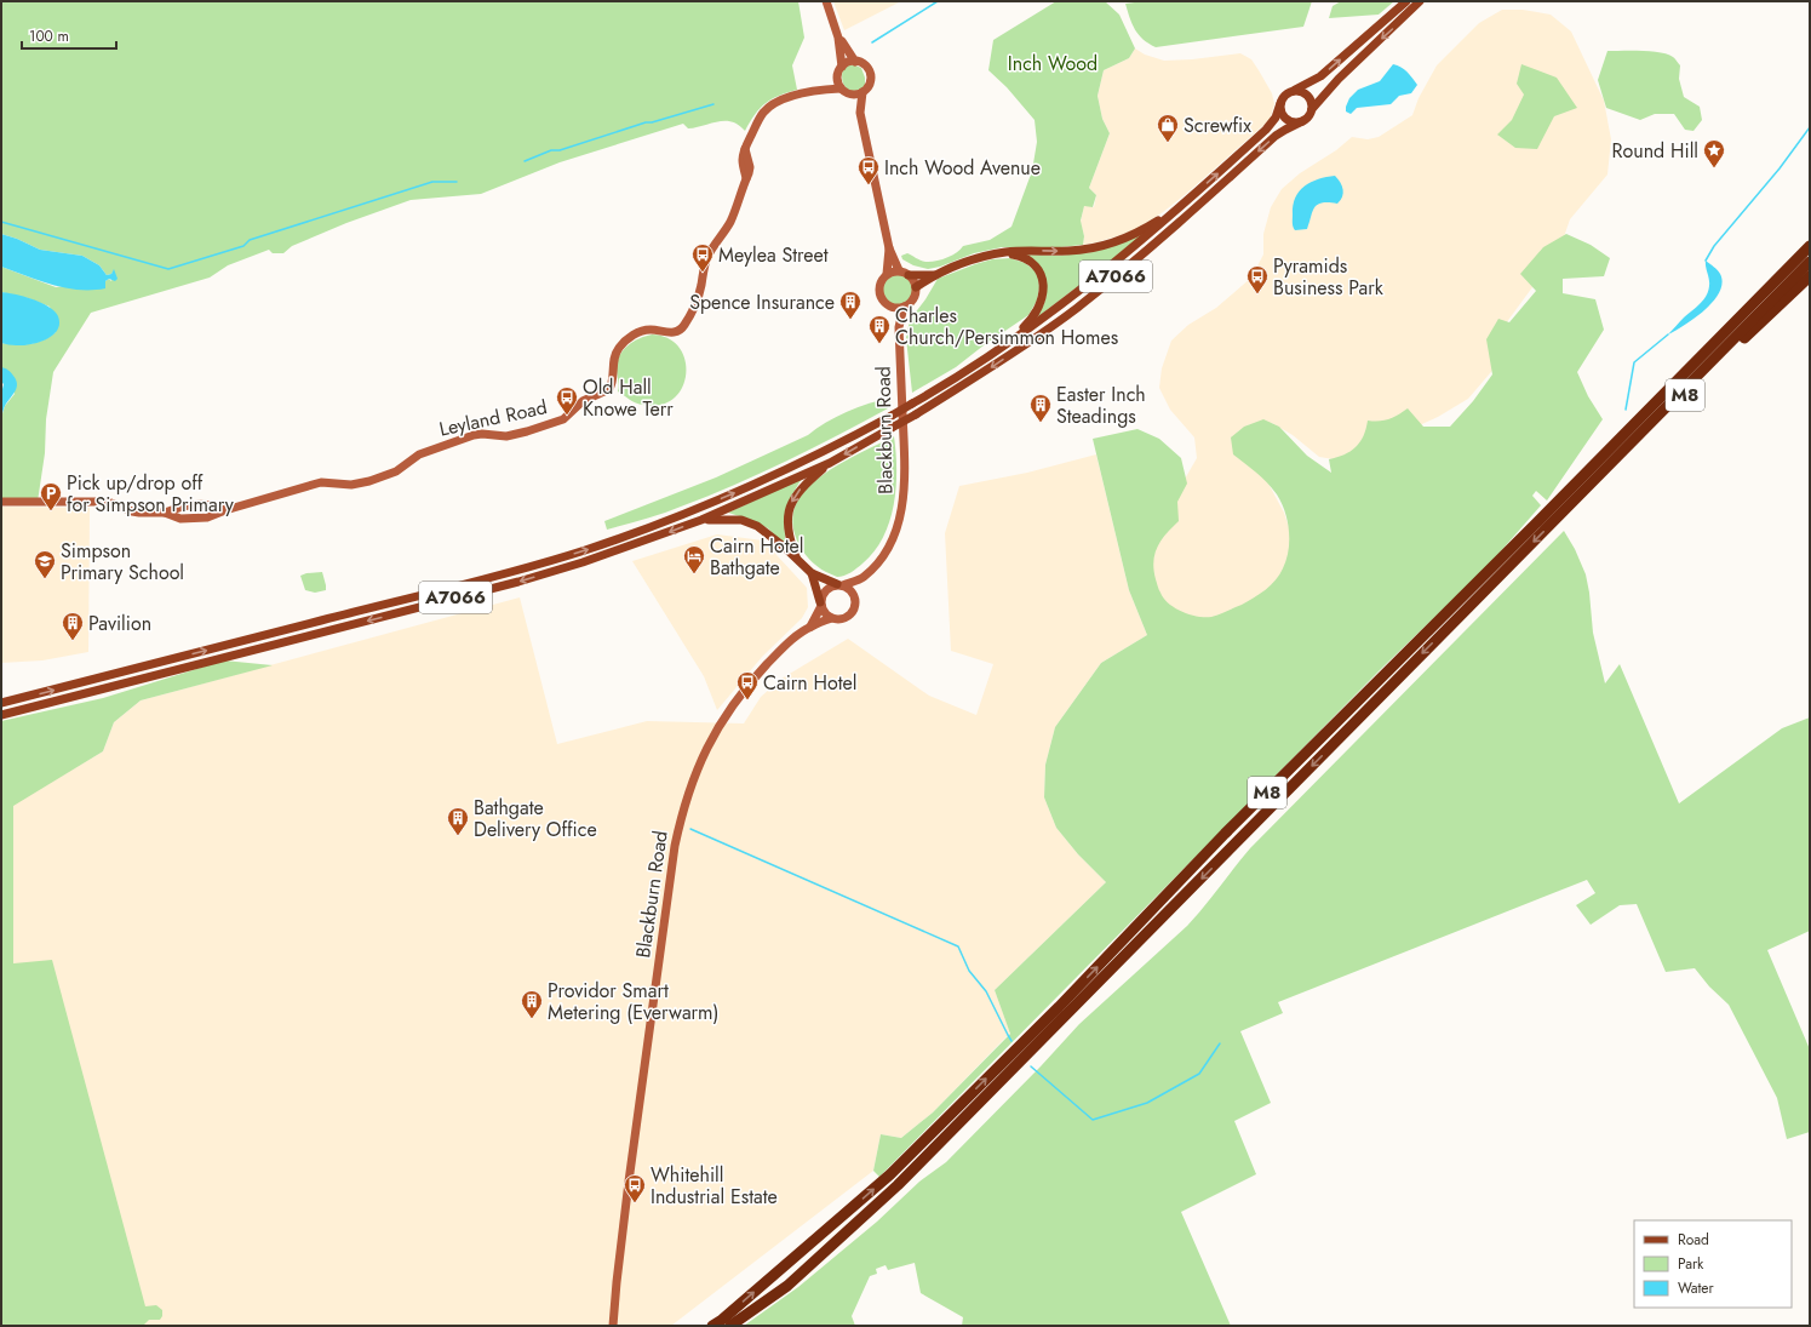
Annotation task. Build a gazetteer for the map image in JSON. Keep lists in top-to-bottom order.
{
  "streets": {
    "highway": ["M8"],
    "main road": ["A7066", "Leyland Road", "Blackburn Road"]
  },
  "crossings": [
    ["A7066", "Blackburn Road"]
  ],
  "parks": ["Inch Wood"],
  "places": {
    "shop": ["Screwfix"],
    "place": ["Round Hill"],
    "bus stop": [
      "Inch Wood Avenue",
      "Meylea Street",
      "Pyramids Business Park",
      "Old Hall Knowe Terr",
      "Cairn Hotel",
      "Whitehill Industrial Estate"
    ],
    "building": [
      "Spence Insurance",
      "Charles Church/Persimmon Homes",
      "Easter Inch Steadings",
      "Pavilion",
      "Bathgate Delivery Office",
      "Providor Smart Metering (Everwarm)"
    ],
    "parking": ["Pick up/drop off for Simpson Primary"],
    "hotel": ["Cairn Hotel Bathgate"],
    "school or university": ["Simpson Primary School"]
  },
  "legend": ["Road", "Park", "Water"],
  "scale_bar": "100 m"
}
